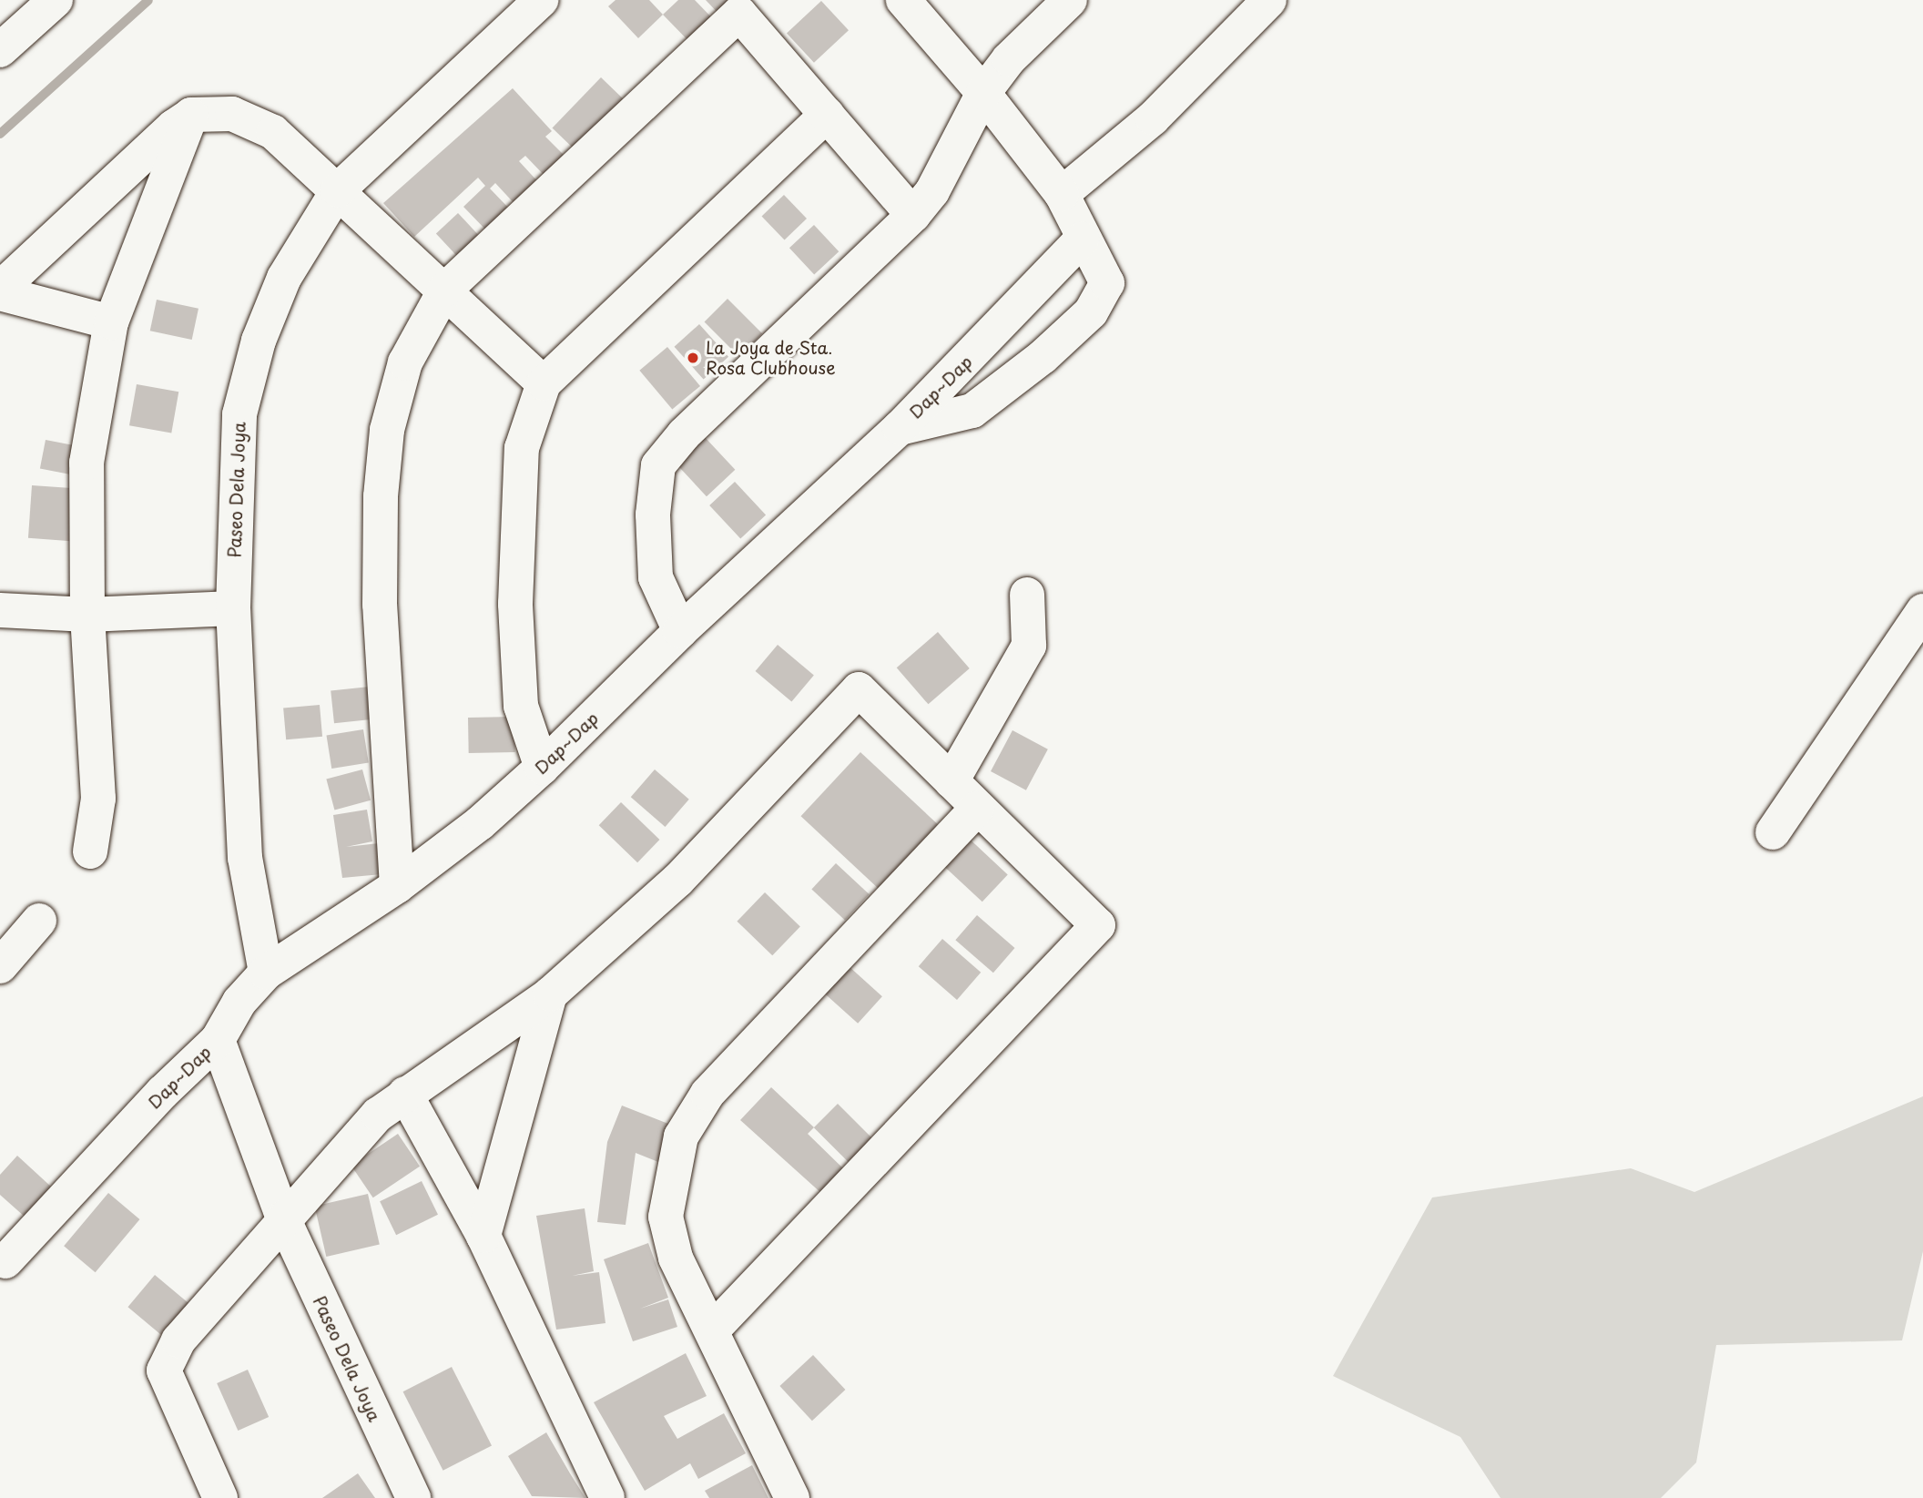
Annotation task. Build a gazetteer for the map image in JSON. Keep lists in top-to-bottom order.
{
  "streets": {
    "street": ["Dap~Dap", "Paseo Dela Joya"]
  },
  "crossings": [
    ["Dap~Dap", "Paseo Dela Joya"]
  ],
  "places": ["La Joya de Sta. Rosa Clubhouse"]
}
